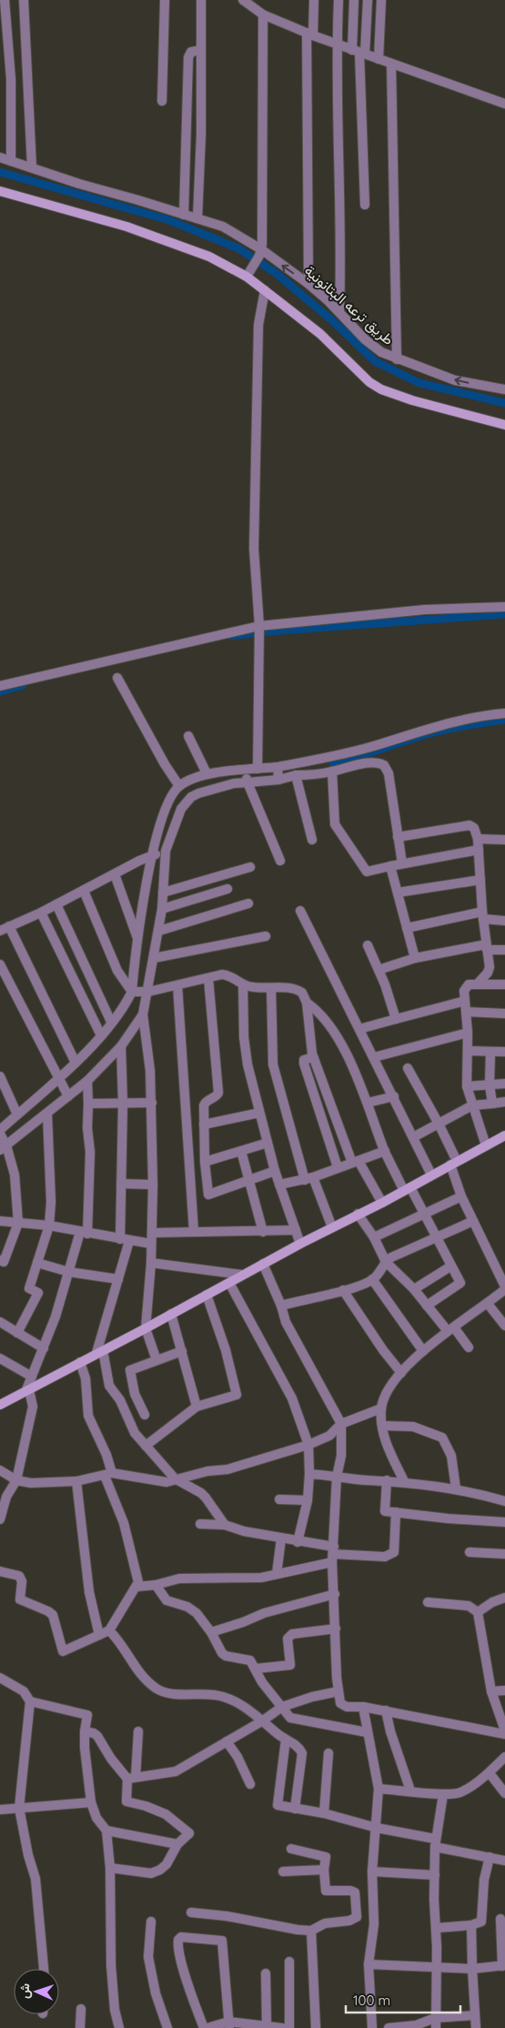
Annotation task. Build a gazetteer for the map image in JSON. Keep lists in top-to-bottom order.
{
  "streets": {
    "street": ["طريق ترعه البتانونية"]
  },
  "scale_bar": "100 m",
  "north": "left"
}
